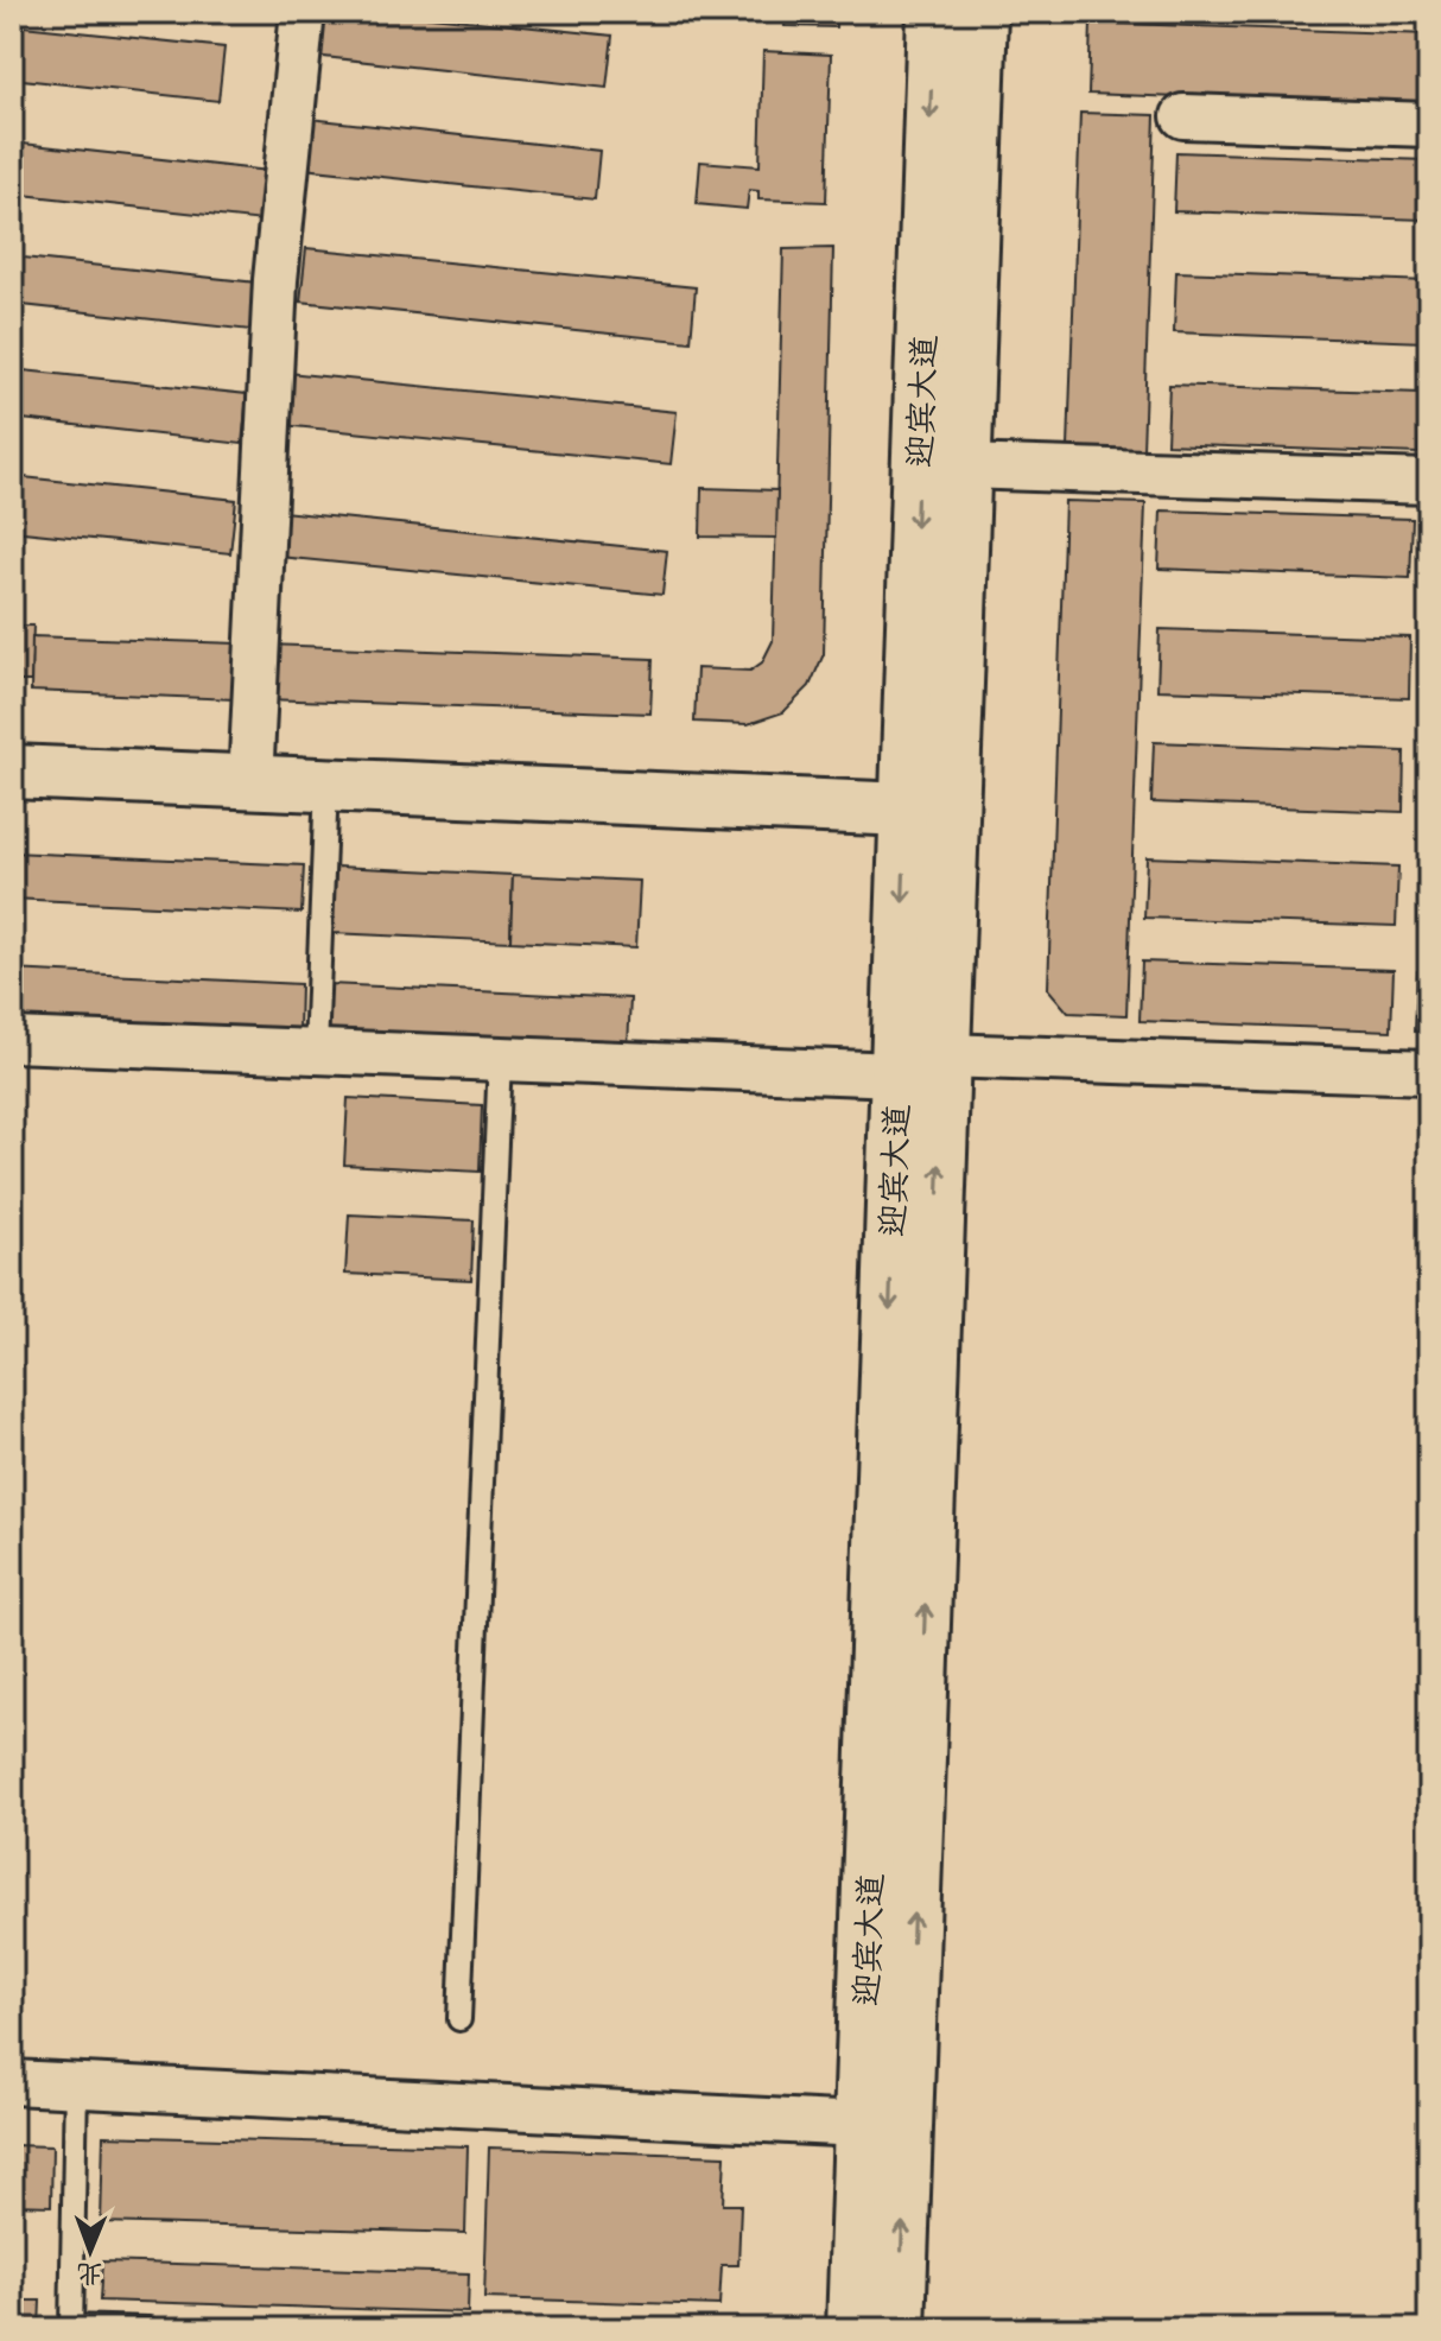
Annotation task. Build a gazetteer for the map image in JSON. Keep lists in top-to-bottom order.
{
  "streets": {
    "main road": ["迎宾大道"]
  },
  "north": "bottom"
}
